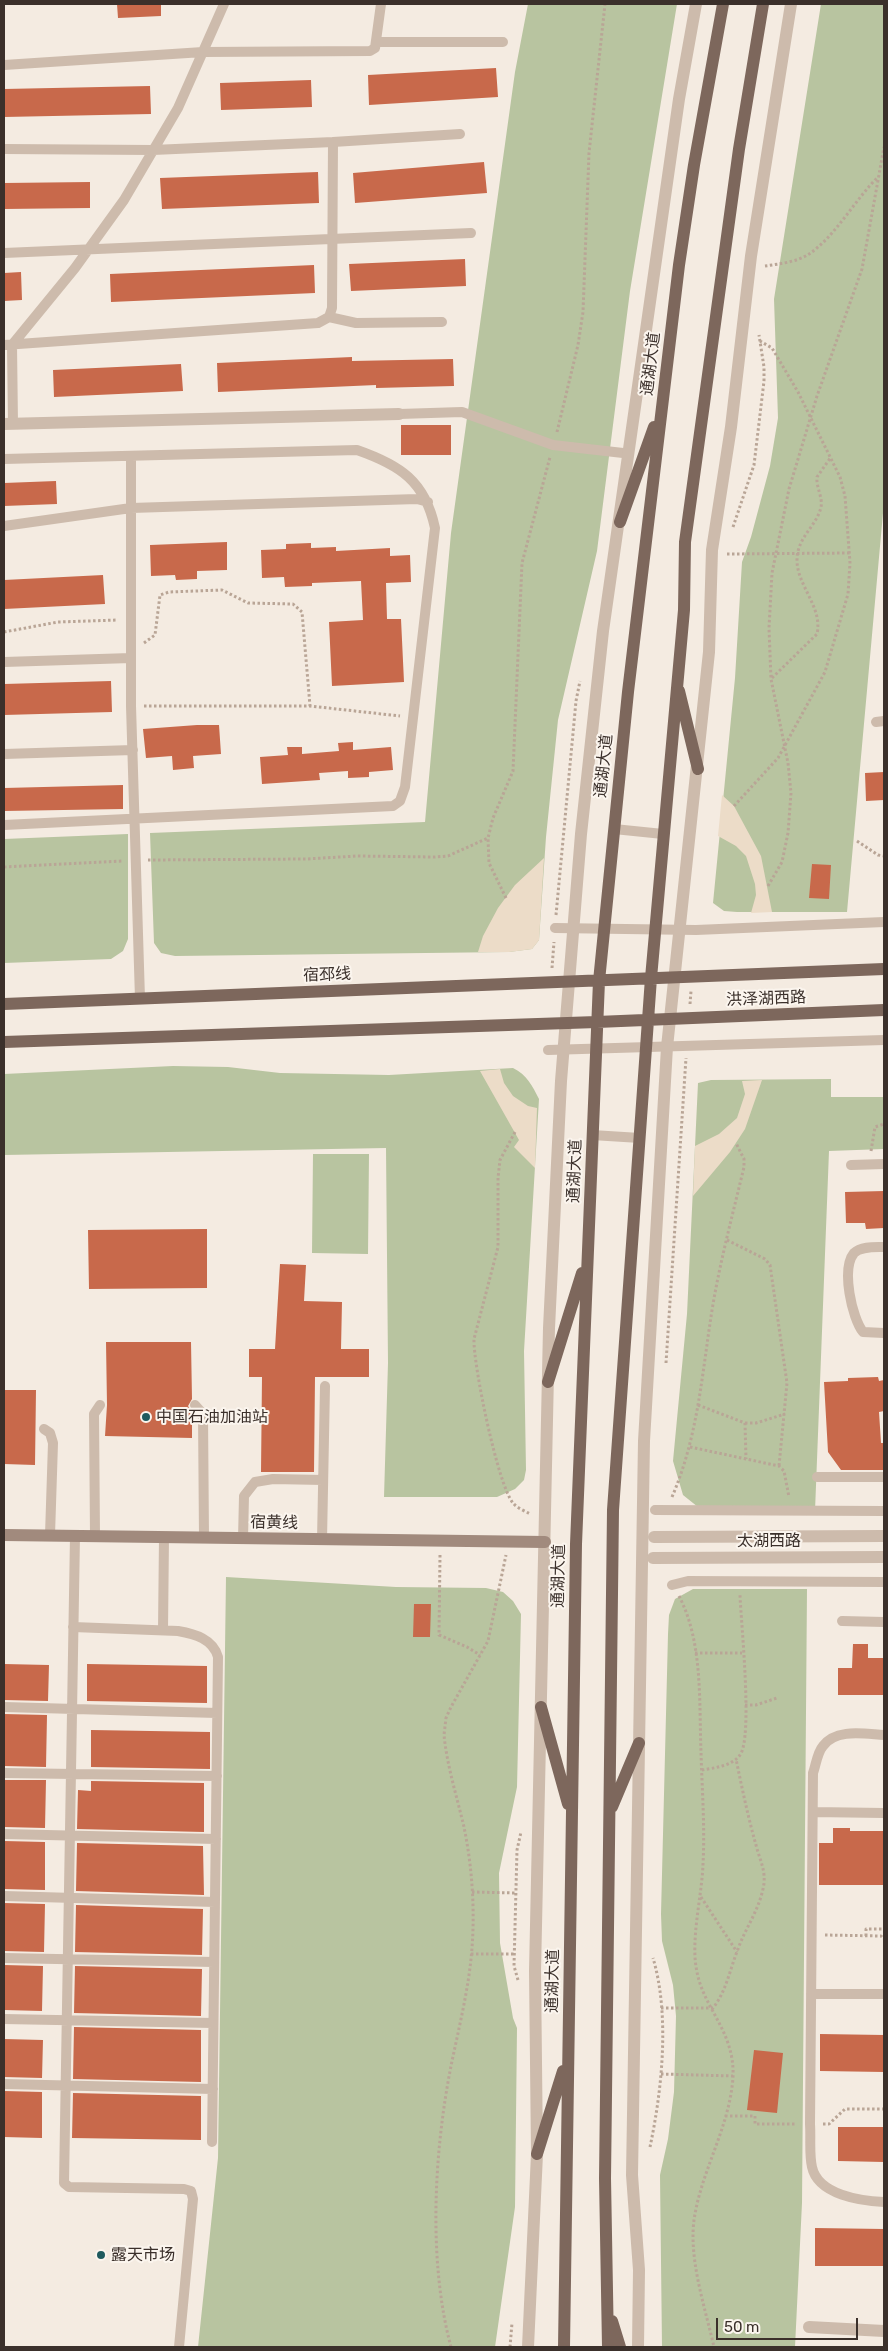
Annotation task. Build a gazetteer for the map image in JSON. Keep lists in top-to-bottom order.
{
  "streets": {
    "main road": [
      "通湖大道",
      "宿邳线",
      "洪泽湖西路",
      "宿黄线"
    ],
    "street": ["太湖西路"]
  },
  "crossings": [
    ["通湖大道", "宿邳线"],
    ["宿邳线", "洪泽湖西路"]
  ],
  "places": ["中国石油加油站", "露天市场"],
  "scale_bar": "50 m"
}
